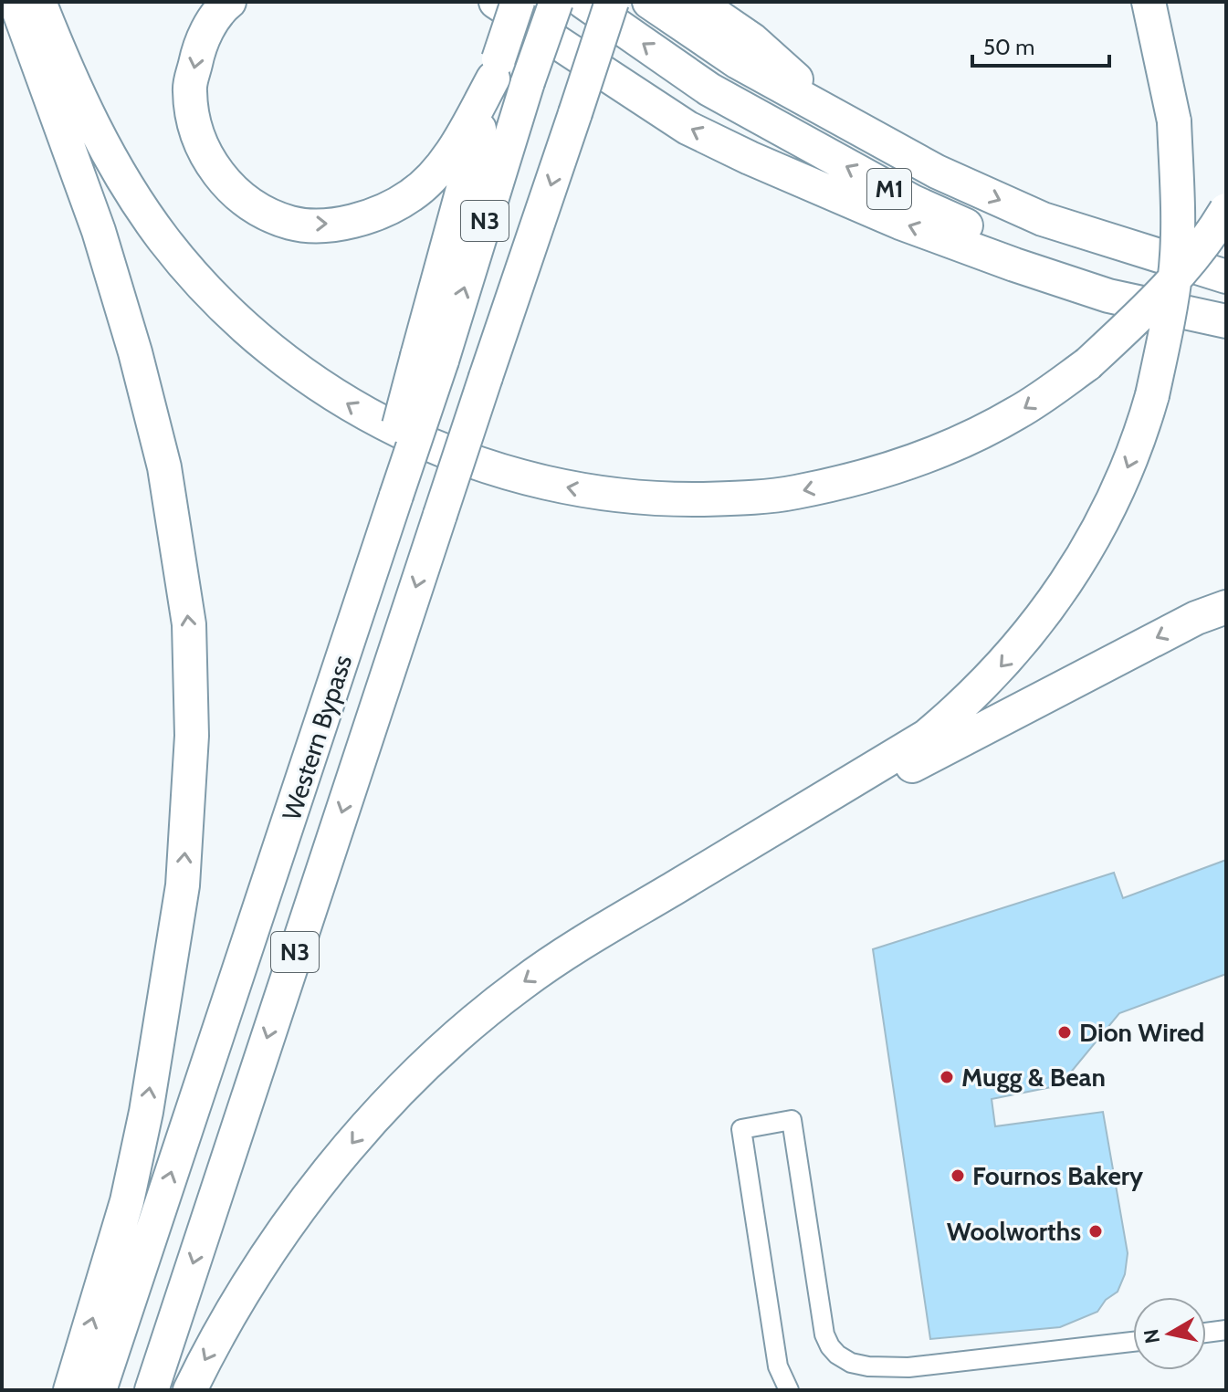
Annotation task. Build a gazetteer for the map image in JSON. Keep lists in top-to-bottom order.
{
  "streets": {
    "highway": ["M1", "N3", "Western Bypass"]
  },
  "places": [
    "Dion Wired",
    "Mugg & Bean",
    "Fournos Bakery",
    "Woolworths"
  ],
  "scale_bar": "50 m",
  "north": "left"
}
